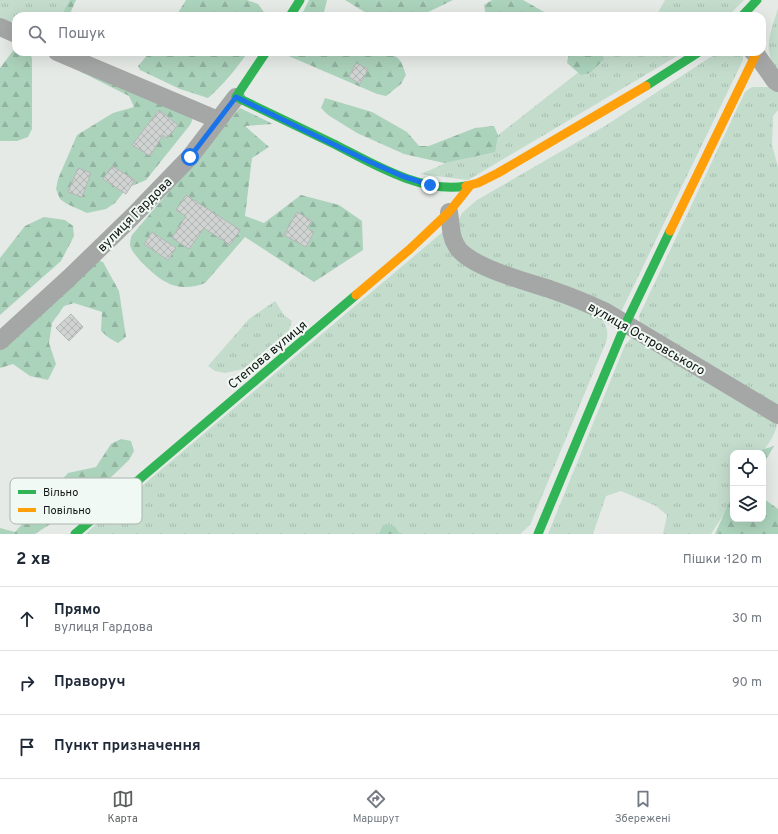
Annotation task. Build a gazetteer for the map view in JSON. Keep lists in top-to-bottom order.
{
  "streets": {
    "street": ["вулиця Гардова", "вулиця Островського", "Степова вулиця"]
  },
  "crossings": [
    ["вулиця Островського", "Степова вулиця"]
  ],
  "legend": ["Вільно", "Повільно"],
  "page": {
    "search": "Пошук",
    "heading": ["2 хв", "Пішки · 120 m"],
    "list": [
      ["Прямо", "вулиця Гардова", "30 m"],
      ["Праворуч", "90 m"],
      "Пункт призначення"
    ],
    "nav": ["Карта", "Маршрут", "Збережені"]
  }
}
